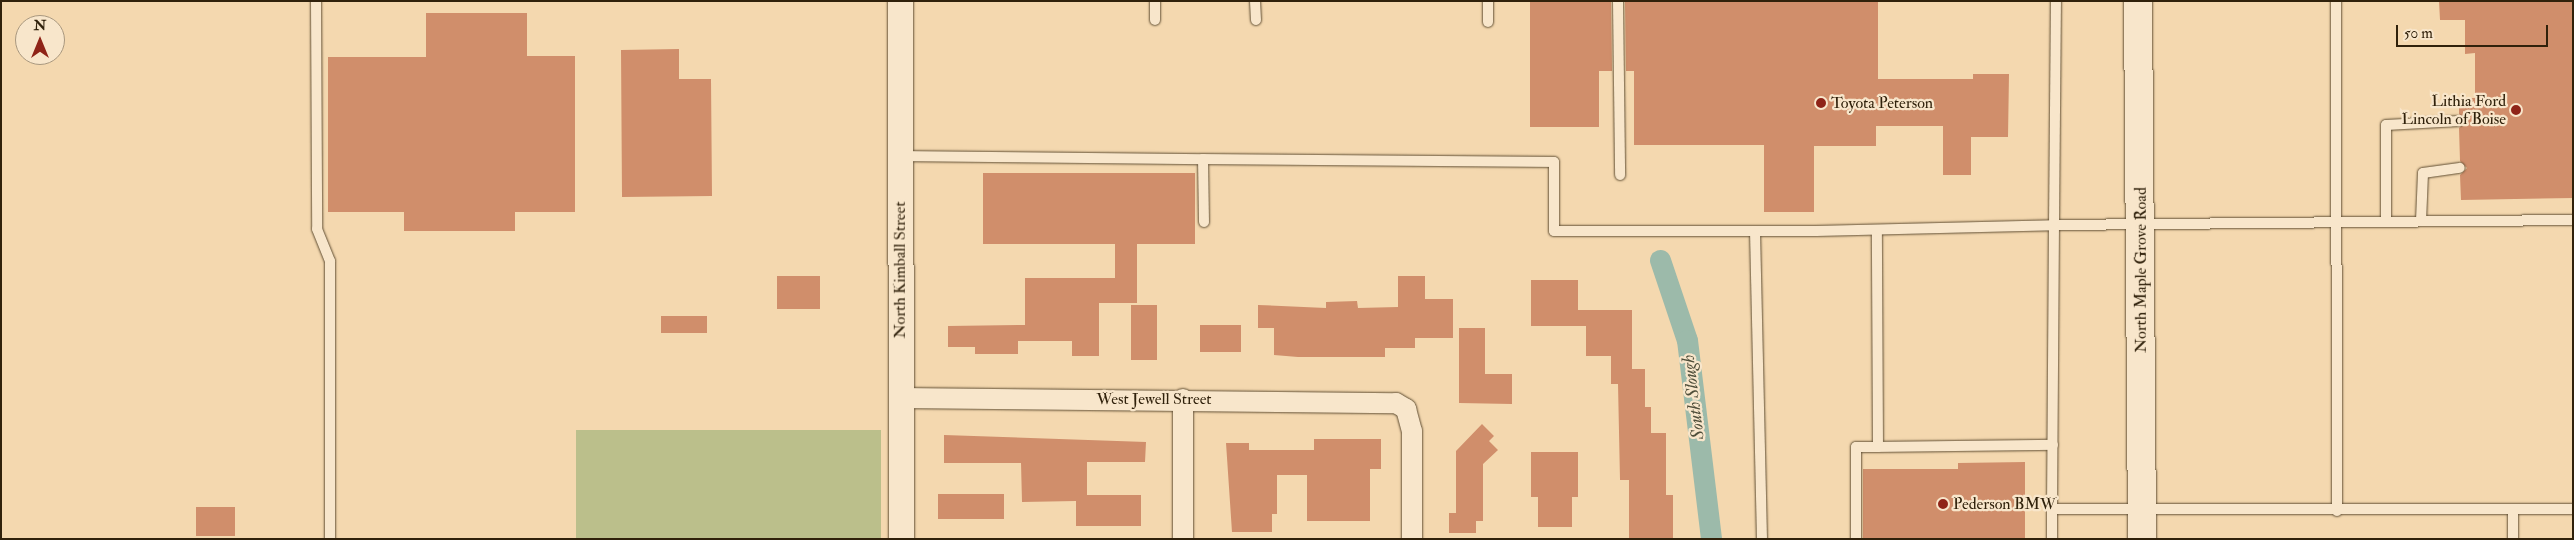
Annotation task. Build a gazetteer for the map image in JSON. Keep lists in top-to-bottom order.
{
  "streets": {
    "main road": ["North Maple Grove Road"],
    "street": ["North Kimball Street", "West Jewell Street"]
  },
  "crossings": [
    ["North Kimball Street", "West Jewell Street"]
  ],
  "water": ["South Slough"],
  "places": ["Toyota Peterson", "Lithia Ford Lincoln of Boise", "Pederson BMW"],
  "scale_bar": "50 m",
  "north": "top"
}
